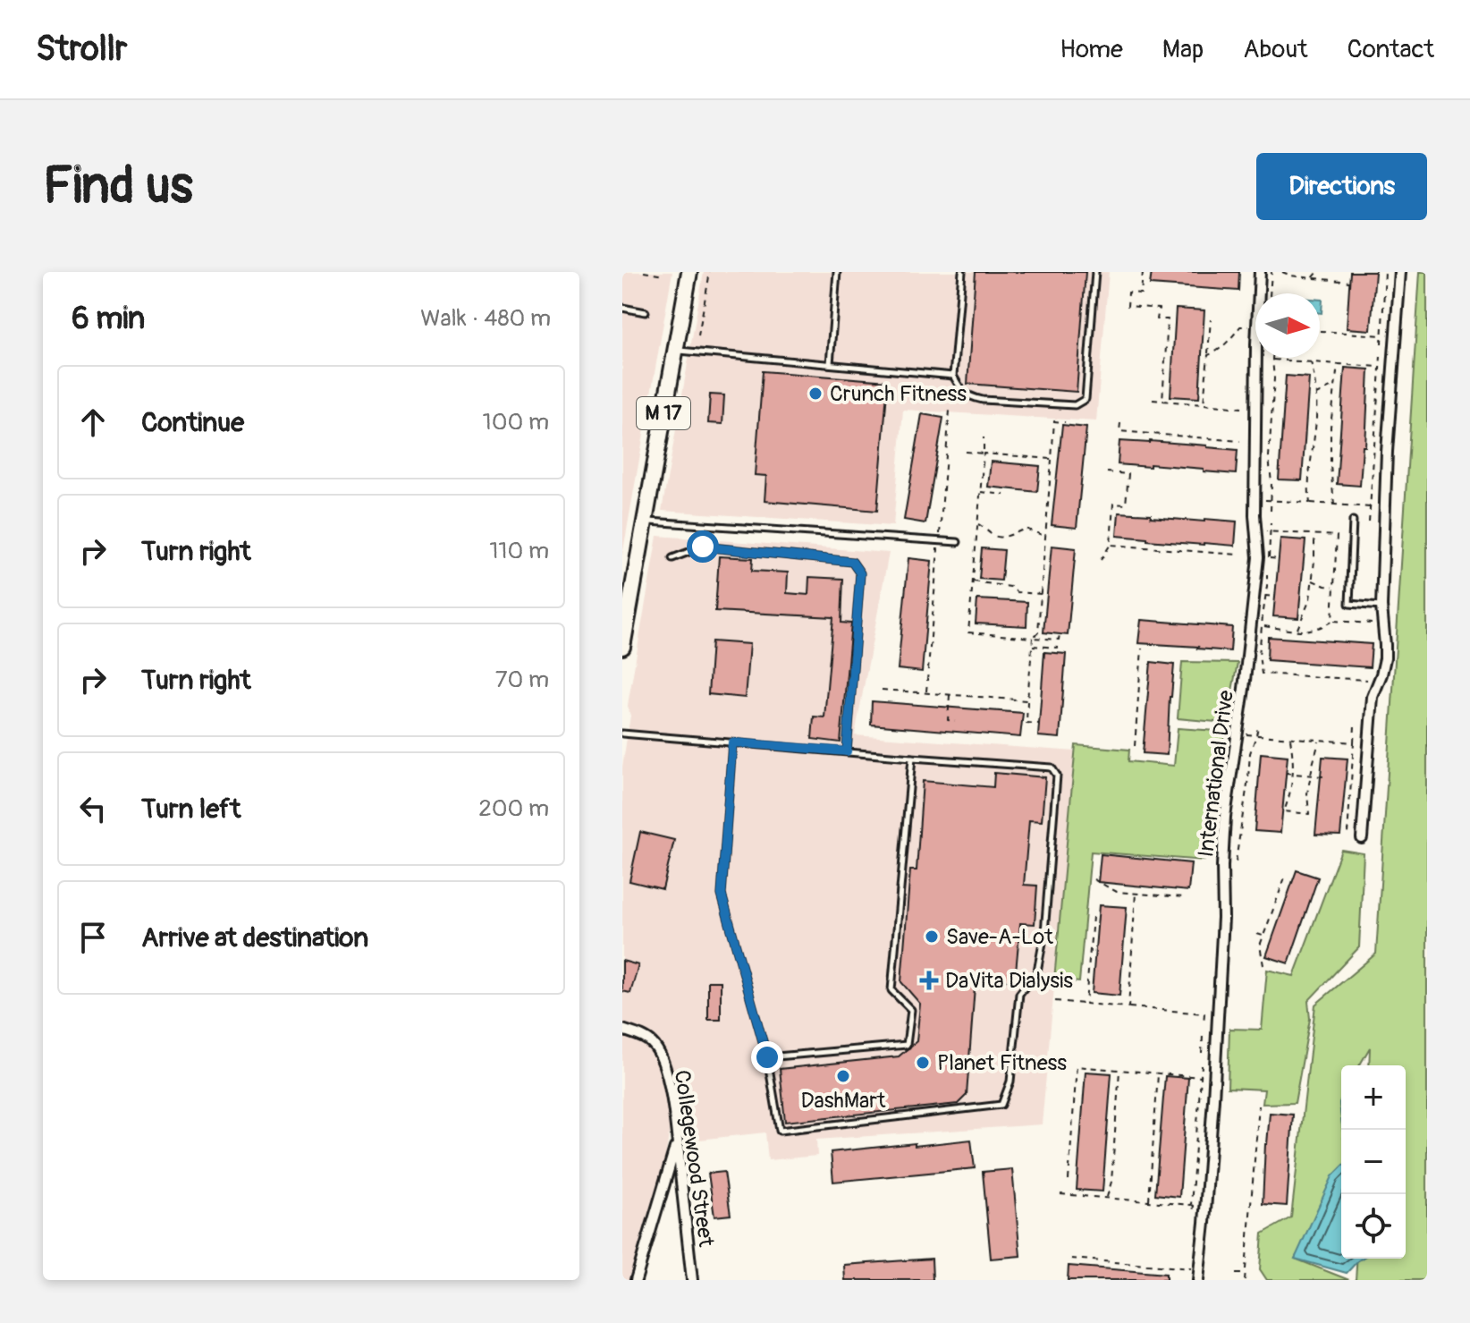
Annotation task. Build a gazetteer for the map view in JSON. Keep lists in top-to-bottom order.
{
  "streets": {
    "main road": ["M 17"],
    "street": ["International Drive", "Collegewood Street"]
  },
  "places": {
    "other": [
      "Crunch Fitness",
      "Save-A-Lot",
      "Planet Fitness",
      "DashMart"
    ],
    "health": ["DaVita Dialysis"]
  },
  "north": "right",
  "page": {
    "header": "Strollr",
    "nav": [
      "Home",
      "Map",
      "About",
      "Contact"
    ],
    "buttons": "Directions",
    "title": "Find us",
    "heading": ["6 min", "Walk · 480 m"],
    "list": [
      ["Continue", "100 m"],
      ["Turn right", "110 m"],
      ["Turn right", "70 m"],
      ["Turn left", "200 m"],
      "Arrive at destination"
    ],
    "map_buttons": ["+", "−"]
  }
}
